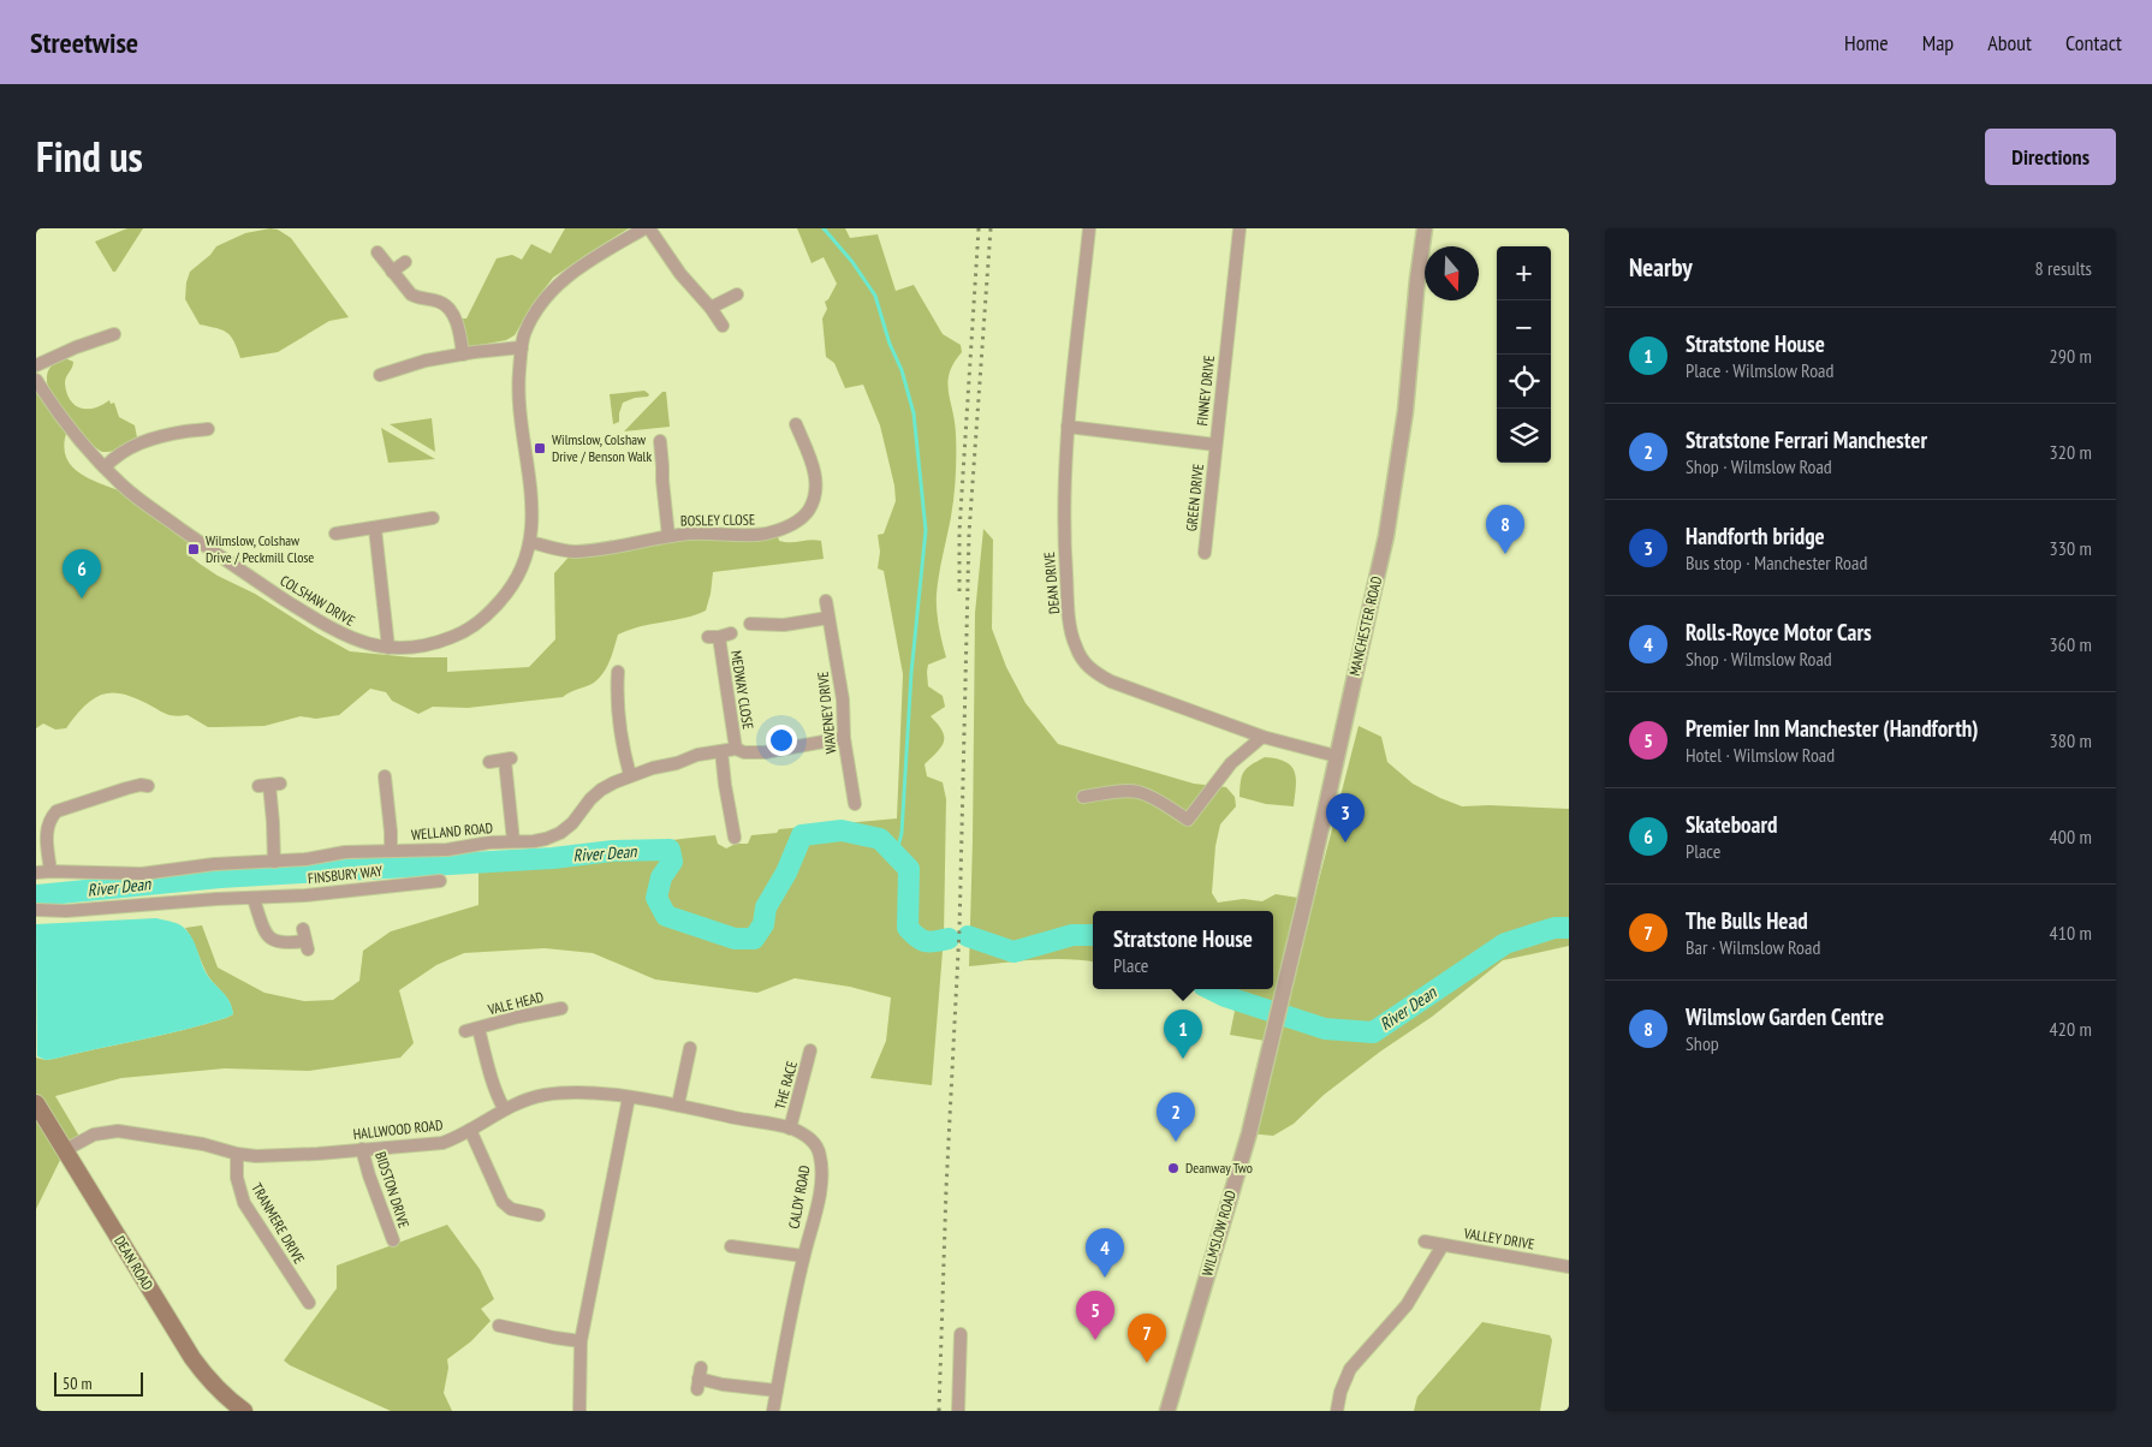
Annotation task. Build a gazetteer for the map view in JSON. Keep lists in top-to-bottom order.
{
  "streets": {
    "main road": ["DEAN ROAD"],
    "street": [
      "FINNEY DRIVE",
      "GREEN DRIVE",
      "BOSLEY CLOSE",
      "DEAN DRIVE",
      "COLSHAW DRIVE",
      "MANCHESTER ROAD",
      "MEDWAY CLOSE",
      "WAVENEY DRIVE",
      "WELLAND ROAD",
      "FINSBURY WAY",
      "VALE HEAD",
      "THE RACE",
      "HALLWOOD ROAD",
      "BIDSTON DRIVE",
      "CALDY ROAD",
      "TRANMERE DRIVE",
      "WILMSLOW ROAD",
      "VALLEY DRIVE"
    ]
  },
  "crossings": [
    ["FINNEY DRIVE", "GREEN DRIVE"],
    ["FINNEY DRIVE", "DEAN DRIVE"],
    ["BOSLEY CLOSE", "COLSHAW DRIVE"],
    ["DEAN DRIVE", "MANCHESTER ROAD"],
    ["MANCHESTER ROAD", "WILMSLOW ROAD"],
    ["MEDWAY CLOSE", "WELLAND ROAD"],
    ["WAVENEY DRIVE", "WELLAND ROAD"],
    ["VALE HEAD", "HALLWOOD ROAD"],
    ["THE RACE", "CALDY ROAD"],
    ["HALLWOOD ROAD", "BIDSTON DRIVE"],
    ["HALLWOOD ROAD", "CALDY ROAD"],
    ["HALLWOOD ROAD", "TRANMERE DRIVE"],
    ["HALLWOOD ROAD", "DEAN ROAD"]
  ],
  "water": ["River Dean"],
  "places": {
    "transit": ["Wilmslow, Colshaw Drive / Benson Walk", "Wilmslow, Colshaw Drive / Peckmill Close"],
    "other": ["Deanway Two"]
  },
  "scale_bar": "50 m",
  "north": "bottom",
  "page": {
    "header": "Streetwise",
    "nav": [
      "Home",
      "Map",
      "About",
      "Contact"
    ],
    "title": "Find us",
    "buttons": "Directions",
    "heading": ["Nearby", "8 results"],
    "map_buttons": ["+", "−"],
    "list": [
      {
        "mark": "1",
        "name": "Stratstone House",
        "note": "Place · Wilmslow Road",
        "value": "290 m"
      },
      {
        "mark": "2",
        "name": "Stratstone Ferrari Manchester",
        "note": "Shop · Wilmslow Road",
        "value": "320 m"
      },
      {
        "mark": "3",
        "name": "Handforth bridge",
        "note": "Bus stop · Manchester Road",
        "value": "330 m"
      },
      {
        "mark": "4",
        "name": "Rolls-Royce Motor Cars",
        "note": "Shop · Wilmslow Road",
        "value": "360 m"
      },
      {
        "mark": "5",
        "name": "Premier Inn Manchester (Handforth)",
        "note": "Hotel · Wilmslow Road",
        "value": "380 m"
      },
      {
        "mark": "6",
        "name": "Skateboard",
        "note": "Place",
        "value": "400 m"
      },
      {
        "mark": "7",
        "name": "The Bulls Head",
        "note": "Bar · Wilmslow Road",
        "value": "410 m"
      },
      {
        "mark": "8",
        "name": "Wilmslow Garden Centre",
        "note": "Shop",
        "value": "420 m"
      }
    ],
    "pins": [
      "8",
      "6",
      "3",
      "1",
      "2",
      "4",
      "5",
      "7"
    ],
    "popup": ["Stratstone House", "Place"],
    "scale": "50 m"
  }
}
